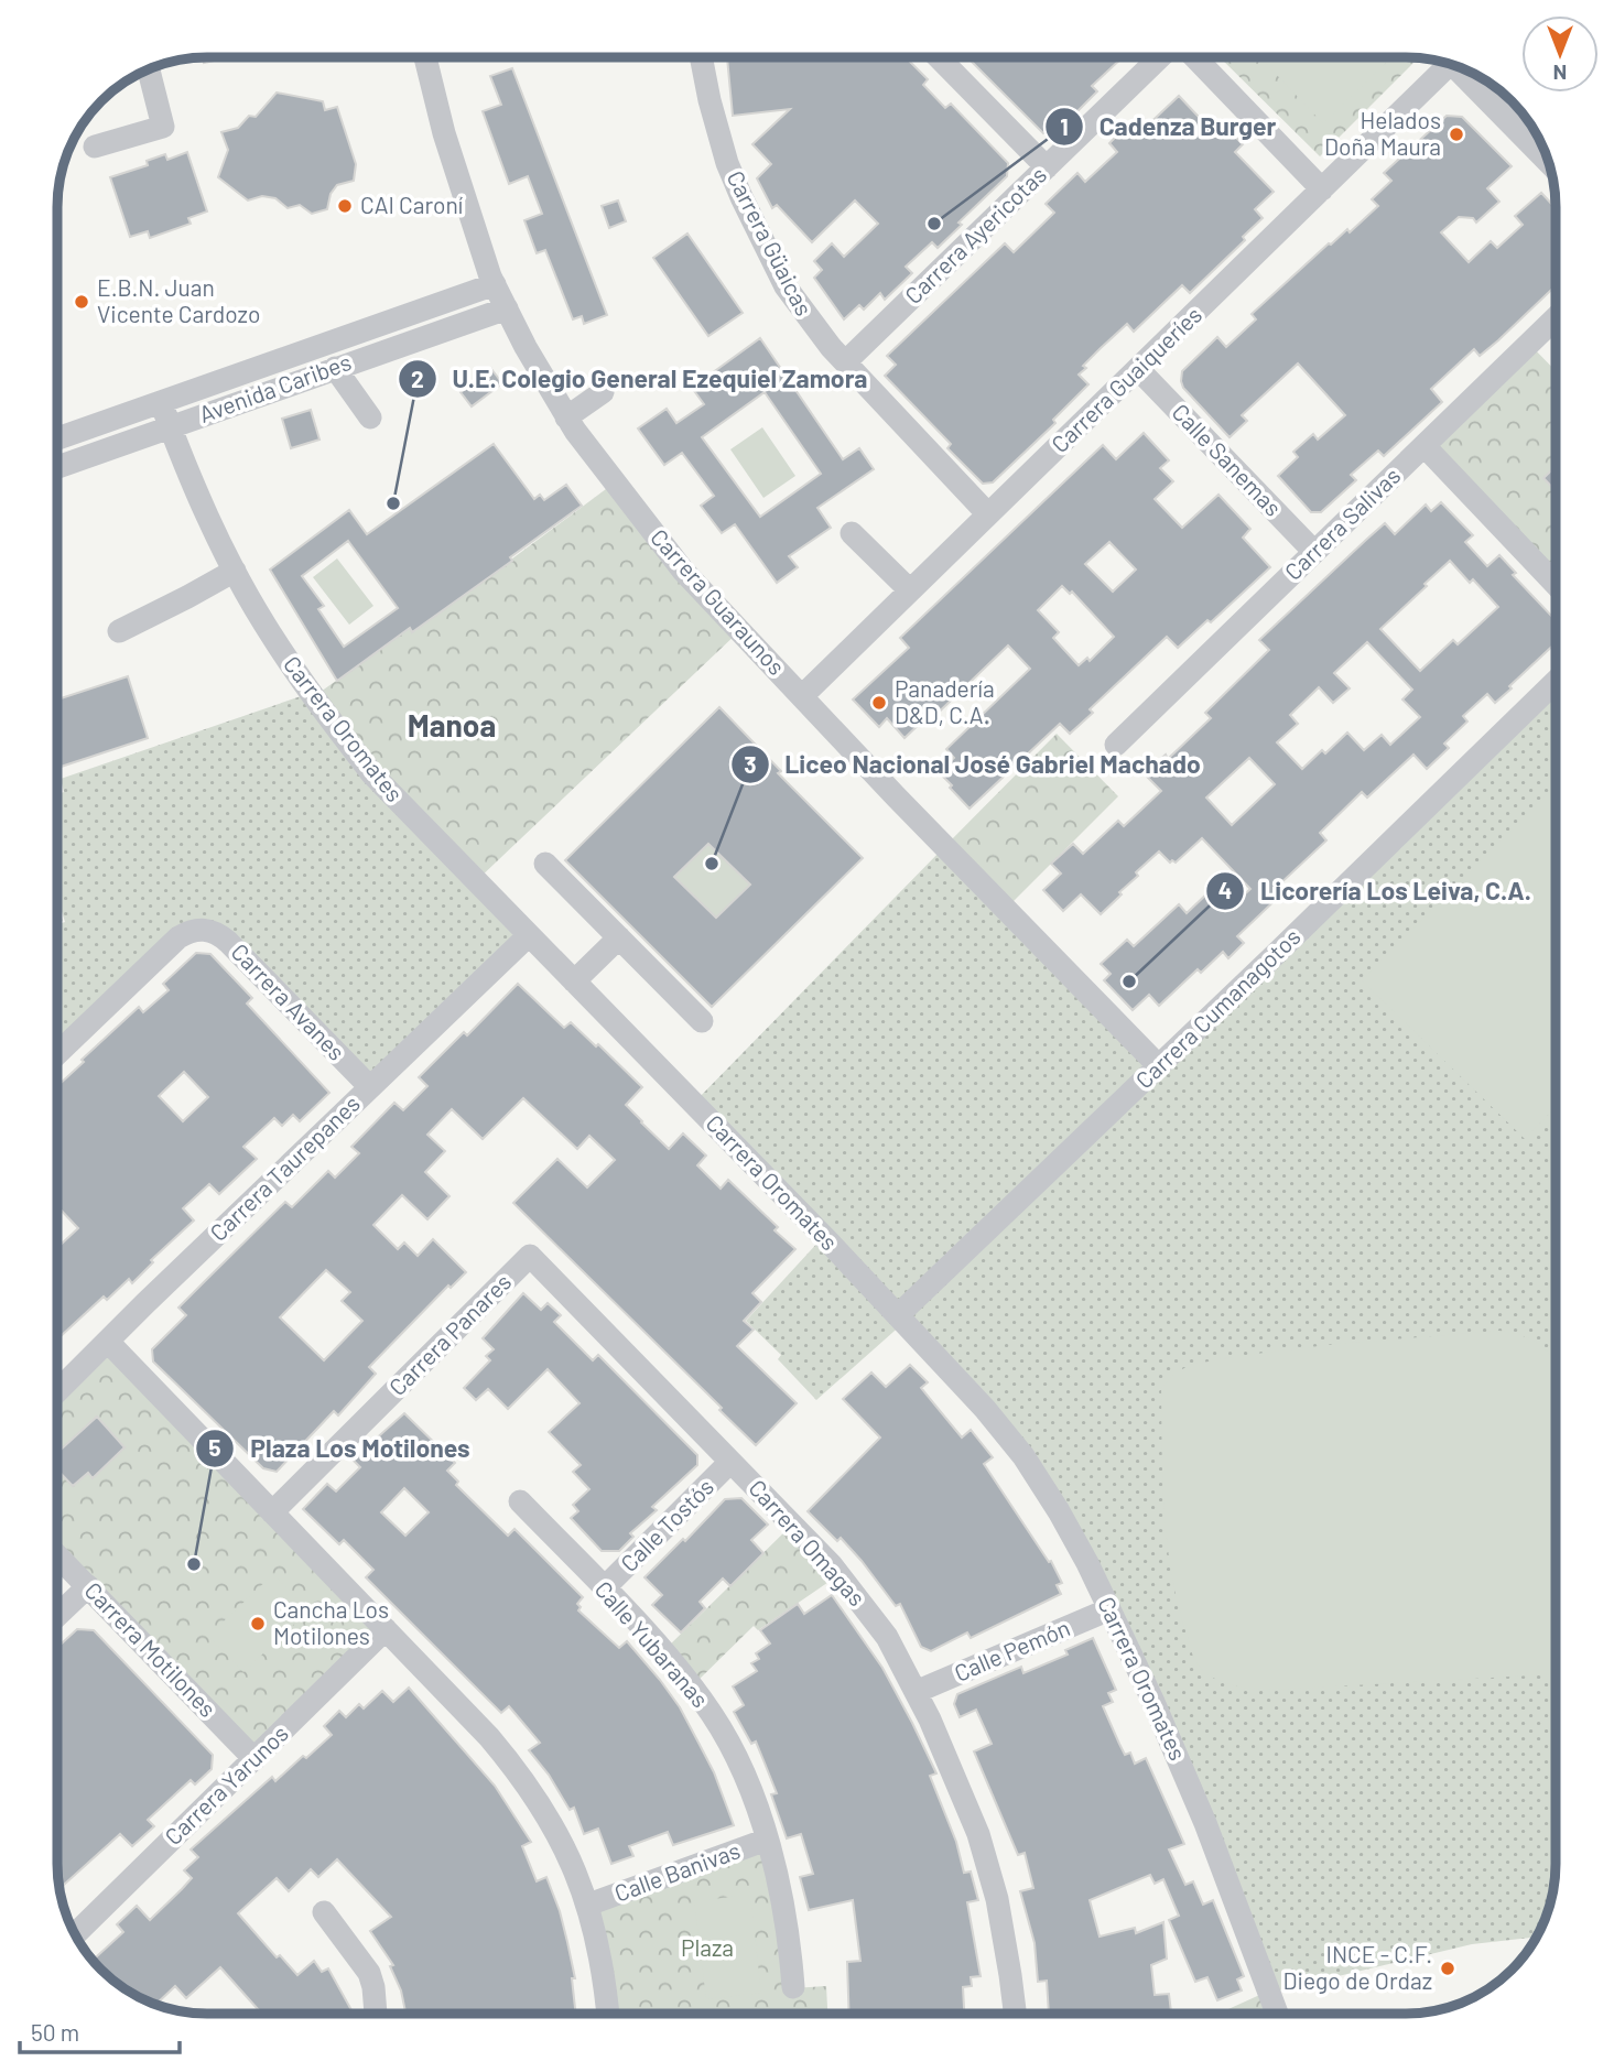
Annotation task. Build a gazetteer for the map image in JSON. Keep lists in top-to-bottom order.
{
  "streets": {
    "street": [
      "Carrera Ayericotas",
      "Carrera Güaicas",
      "Carrera Guaiqueríes",
      "Avenida Caribes",
      "Calle Sanemas",
      "Carrera Salivas",
      "Carrera Guaraunos",
      "Carrera Oromates",
      "Carrera Avanes",
      "Carrera Cumanagotos",
      "Carrera Taurepanes",
      "Carrera Panares",
      "Calle Tostós",
      "Carrera Omagas",
      "Calle Yubaranas",
      "Carrera Motilones",
      "Calle Pemón",
      "Carrera Yarunos",
      "Calle Banivas"
    ]
  },
  "crossings": [
    ["Carrera Ayericotas", "Carrera Güaicas"],
    ["Carrera Güaicas", "Carrera Guaiqueríes"],
    ["Carrera Guaiqueríes", "Calle Sanemas"],
    ["Carrera Guaiqueríes", "Carrera Guaraunos"],
    ["Avenida Caribes", "Carrera Guaraunos"],
    ["Avenida Caribes", "Carrera Oromates"],
    ["Calle Sanemas", "Carrera Salivas"],
    ["Carrera Guaraunos", "Carrera Cumanagotos"],
    ["Carrera Oromates", "Carrera Cumanagotos"],
    ["Carrera Oromates", "Carrera Taurepanes"],
    ["Carrera Oromates", "Calle Pemón"],
    ["Carrera Avanes", "Carrera Taurepanes"],
    ["Carrera Panares", "Carrera Omagas"],
    ["Calle Tostós", "Carrera Omagas"],
    ["Calle Tostós", "Calle Yubaranas"],
    ["Carrera Omagas", "Calle Pemón"],
    ["Calle Yubaranas", "Calle Banivas"],
    ["Carrera Motilones", "Carrera Yarunos"]
  ],
  "districts": ["Manoa"],
  "parks": ["Plaza"],
  "places": [
    "Helados Doña Maura",
    "CAI Caroní",
    "Cadenza Burger",
    "E.B.N. Juan Vicente Cardozo",
    "U.E. Colegio General Ezequiel Zamora",
    "Panadería D&D, C.A.",
    "Liceo Nacional José Gabriel Machado",
    "Licorería Los Leiva, C.A.",
    "Plaza Los Motilones",
    "Cancha Los Motilones",
    "INCE - C.F. Diego de Ordaz"
  ],
  "scale_bar": "50 m",
  "north": "bottom"
}
